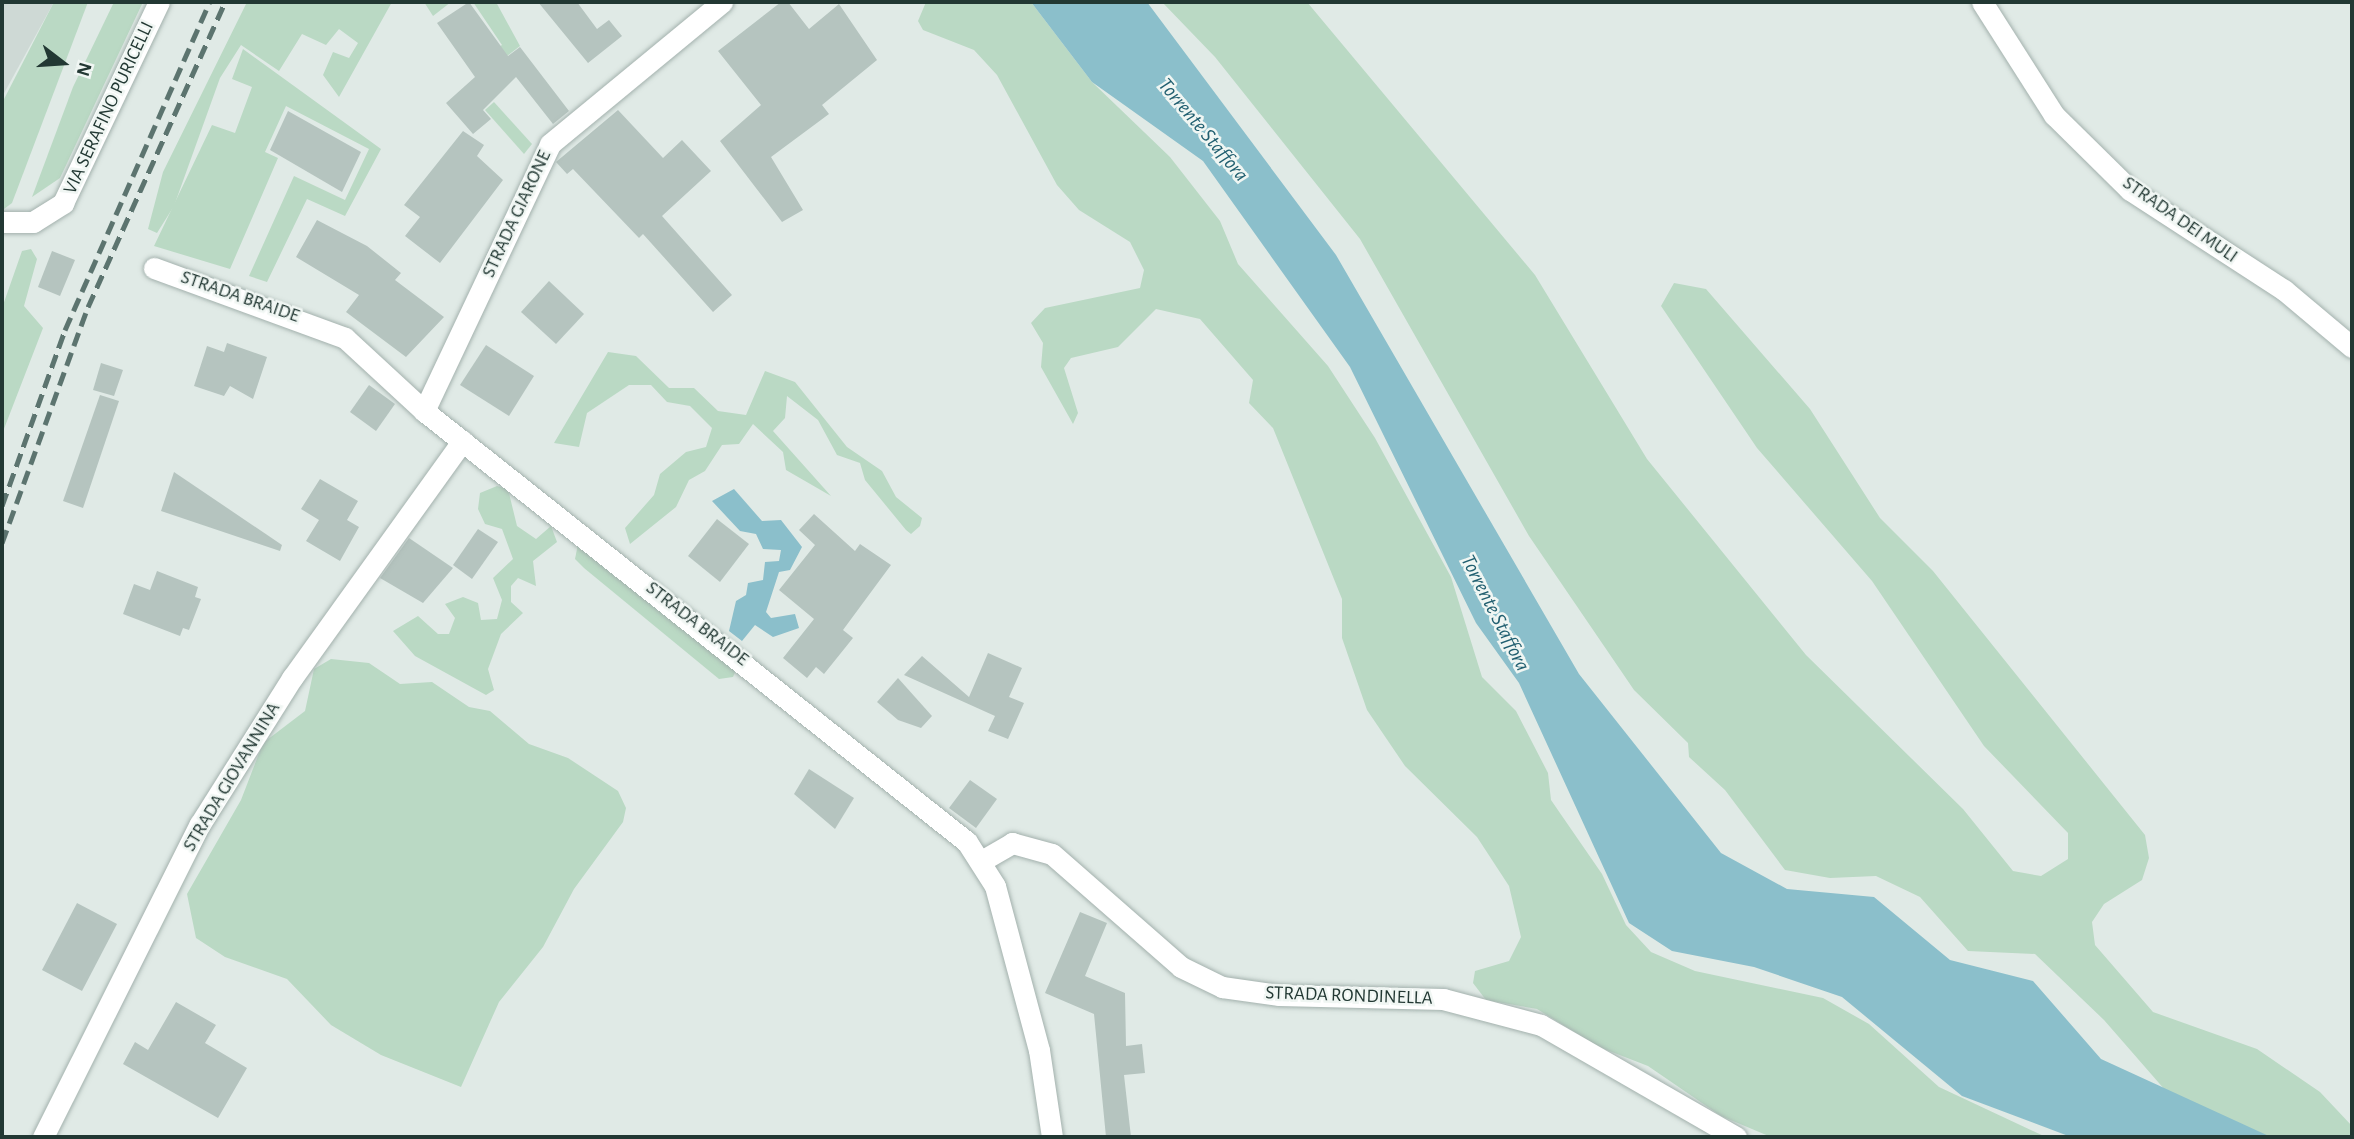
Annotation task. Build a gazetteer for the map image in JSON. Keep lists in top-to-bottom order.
{
  "streets": {
    "street": [
      "VIA SERAFINO PURICELLI",
      "STRADA GIARONE",
      "STRADA DEI MULI",
      "STRADA BRAIDE",
      "STRADA GIOVANNINA",
      "STRADA RONDINELLA"
    ]
  },
  "crossings": [
    ["STRADA GIARONE", "STRADA BRAIDE"],
    ["STRADA BRAIDE", "STRADA GIOVANNINA"],
    ["STRADA BRAIDE", "STRADA RONDINELLA"]
  ],
  "water": ["Torrente Staffora"],
  "north": "right"
}
